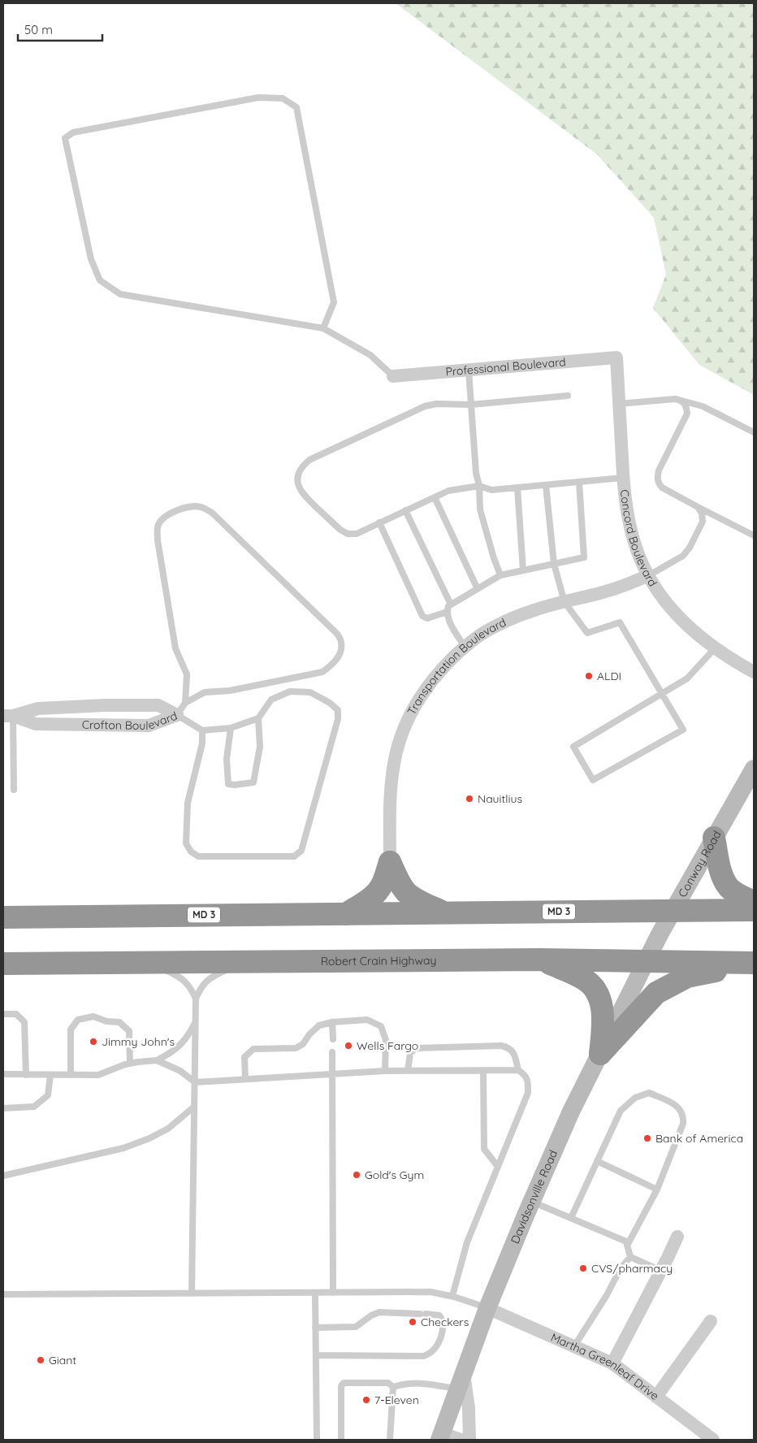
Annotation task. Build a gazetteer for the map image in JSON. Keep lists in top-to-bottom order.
{
  "streets": {
    "highway": ["MD 3", "Robert Crain Highway"],
    "main road": ["Conway Road", "Davidsonville Road"],
    "street": [
      "Professional Boulevard",
      "Concord Boulevard",
      "Transportation Boulevard",
      "Crofton Boulevard",
      "Martha Greenleaf Drive"
    ]
  },
  "crossings": [
    ["Professional Boulevard", "Concord Boulevard"],
    ["Concord Boulevard", "Transportation Boulevard"],
    ["Conway Road", "MD 3"],
    ["Conway Road", "Robert Crain Highway"],
    ["Conway Road", "Davidsonville Road"],
    ["Robert Crain Highway", "Davidsonville Road"],
    ["Davidsonville Road", "Martha Greenleaf Drive"]
  ],
  "places": [
    "ALDI",
    "Nauitlius",
    "Jimmy John's",
    "Wells Fargo",
    "Bank of America",
    "Gold's Gym",
    "CVS/pharmacy",
    "Checkers",
    "Giant",
    "7-Eleven"
  ],
  "scale_bar": "50 m"
}
